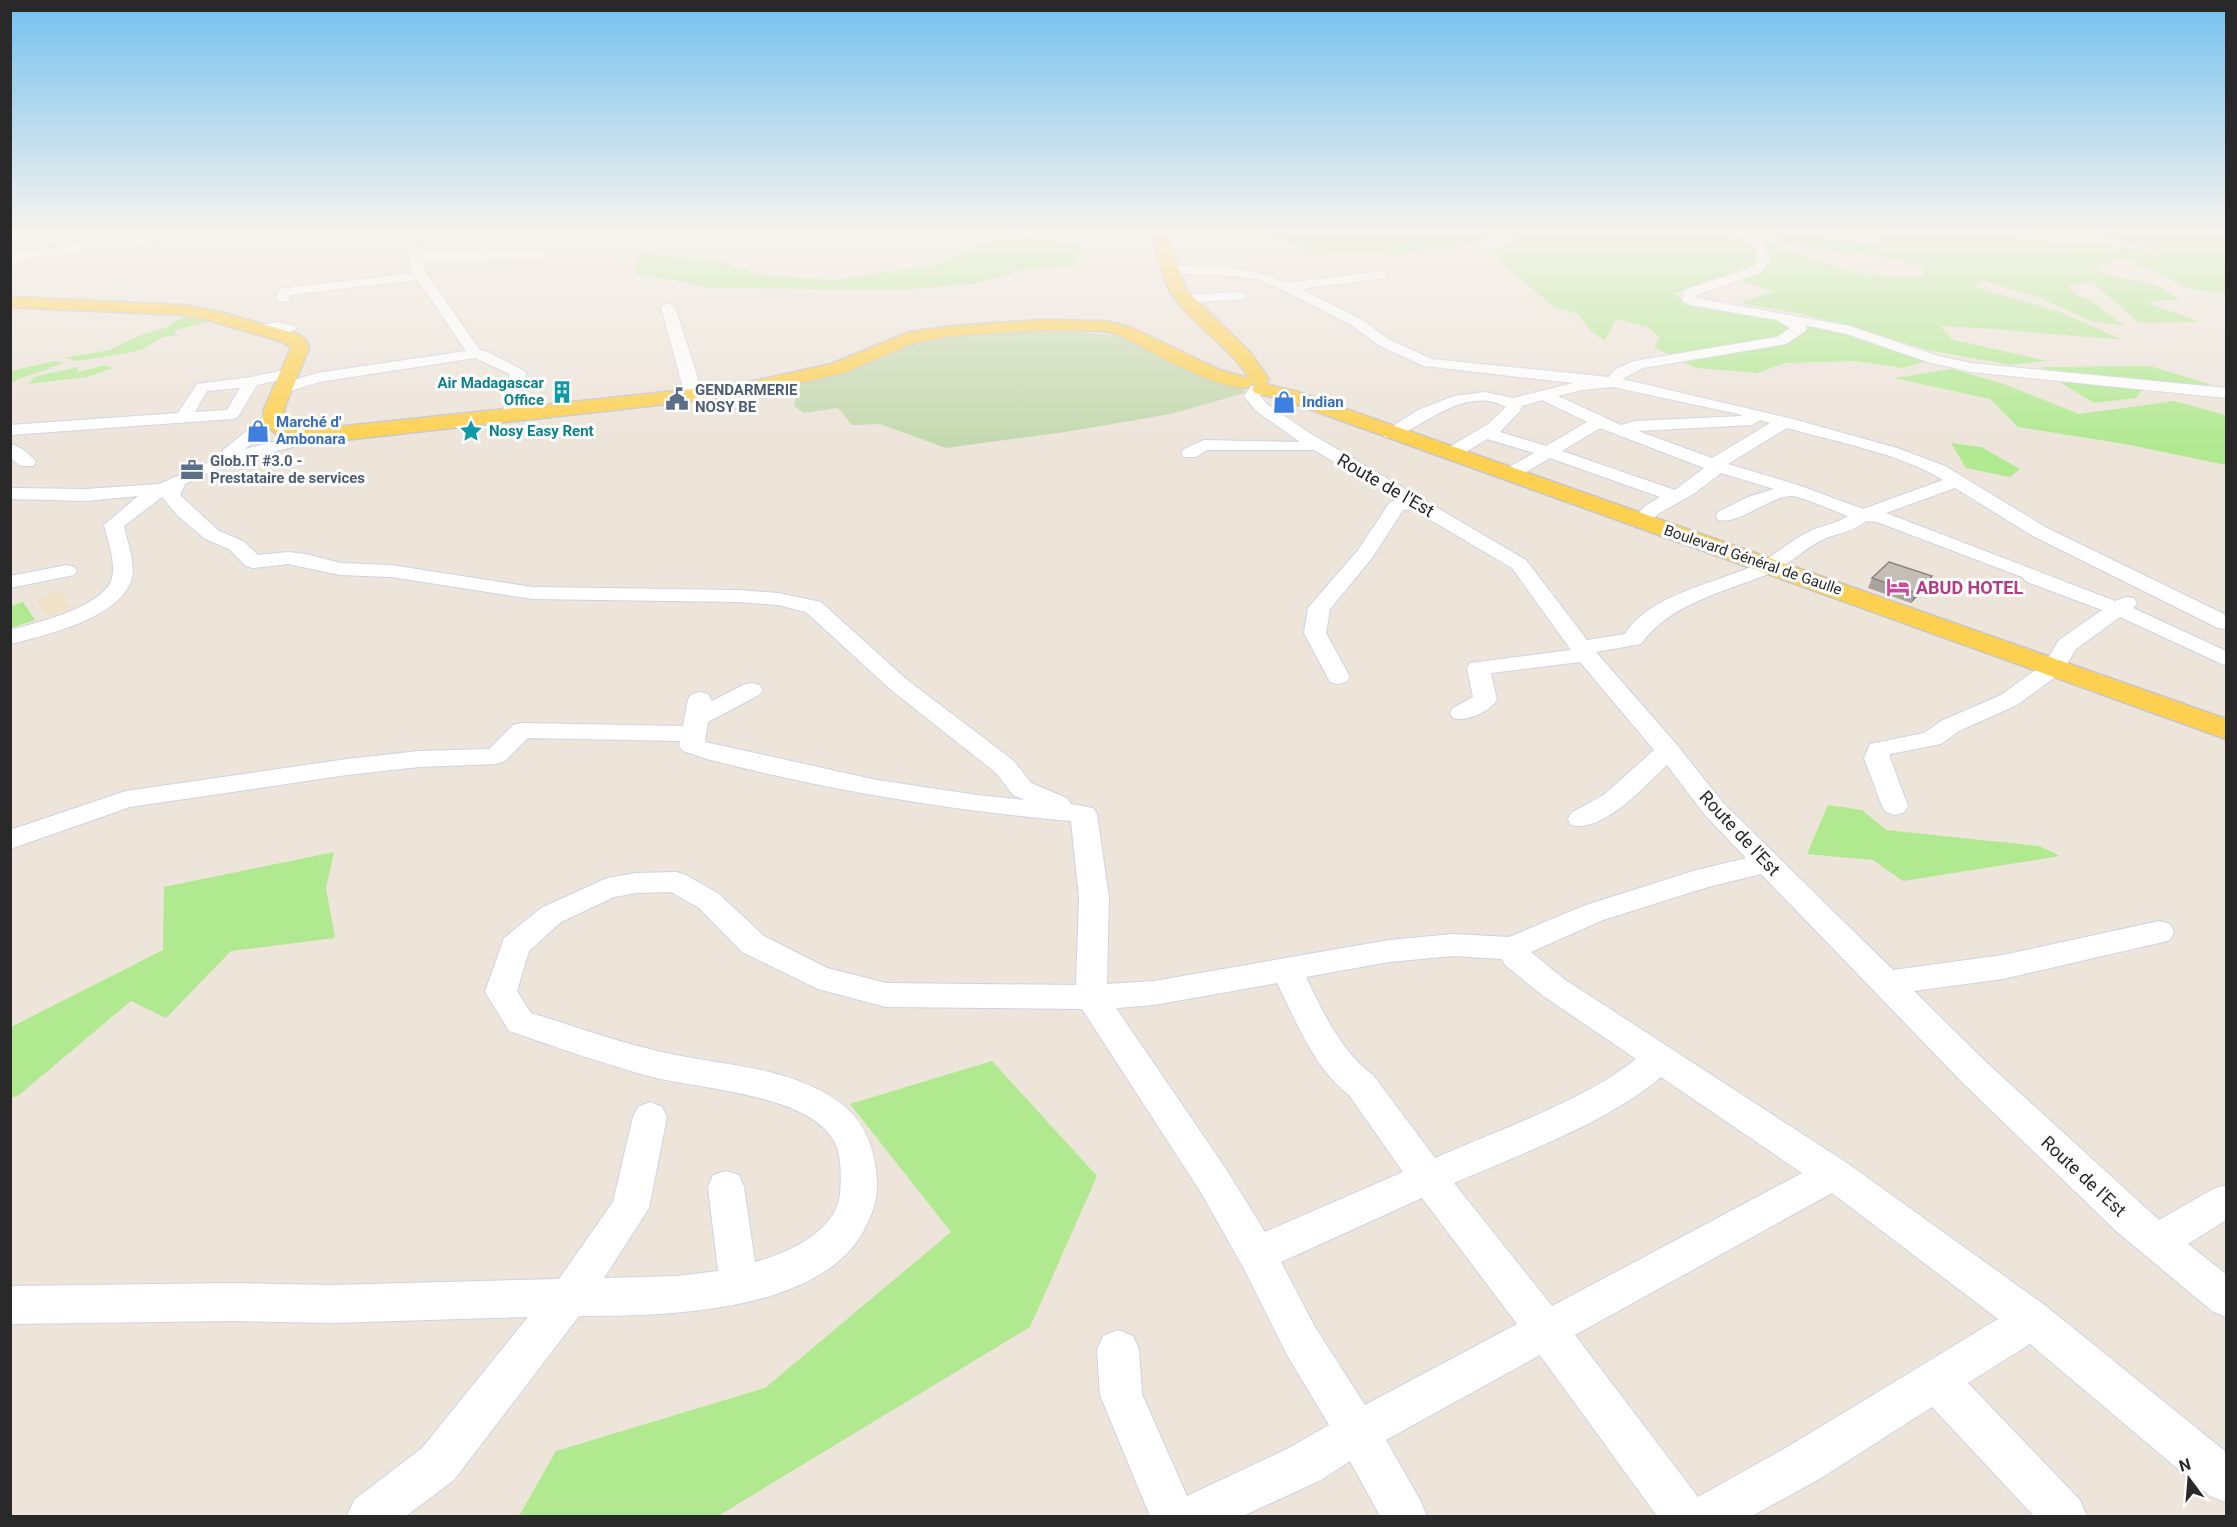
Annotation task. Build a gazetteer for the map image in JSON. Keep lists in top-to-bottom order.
{
  "streets": {
    "main road": ["Route de l'Est", "Boulevard Général de Gaulle"]
  },
  "crossings": [
    ["Route de l'Est", "Boulevard Général de Gaulle"]
  ],
  "places": {
    "building": ["Air Madagascar Office"],
    "public building": ["GENDARMERIE NOSY BE"],
    "shop": ["Indian", "Marché d' Ambonara"],
    "place": ["Nosy Easy Rent"],
    "office": ["Glob.IT #3.0 - Prestataire de services"],
    "hotel": ["ABUD HOTEL"]
  },
  "north": "top"
}
